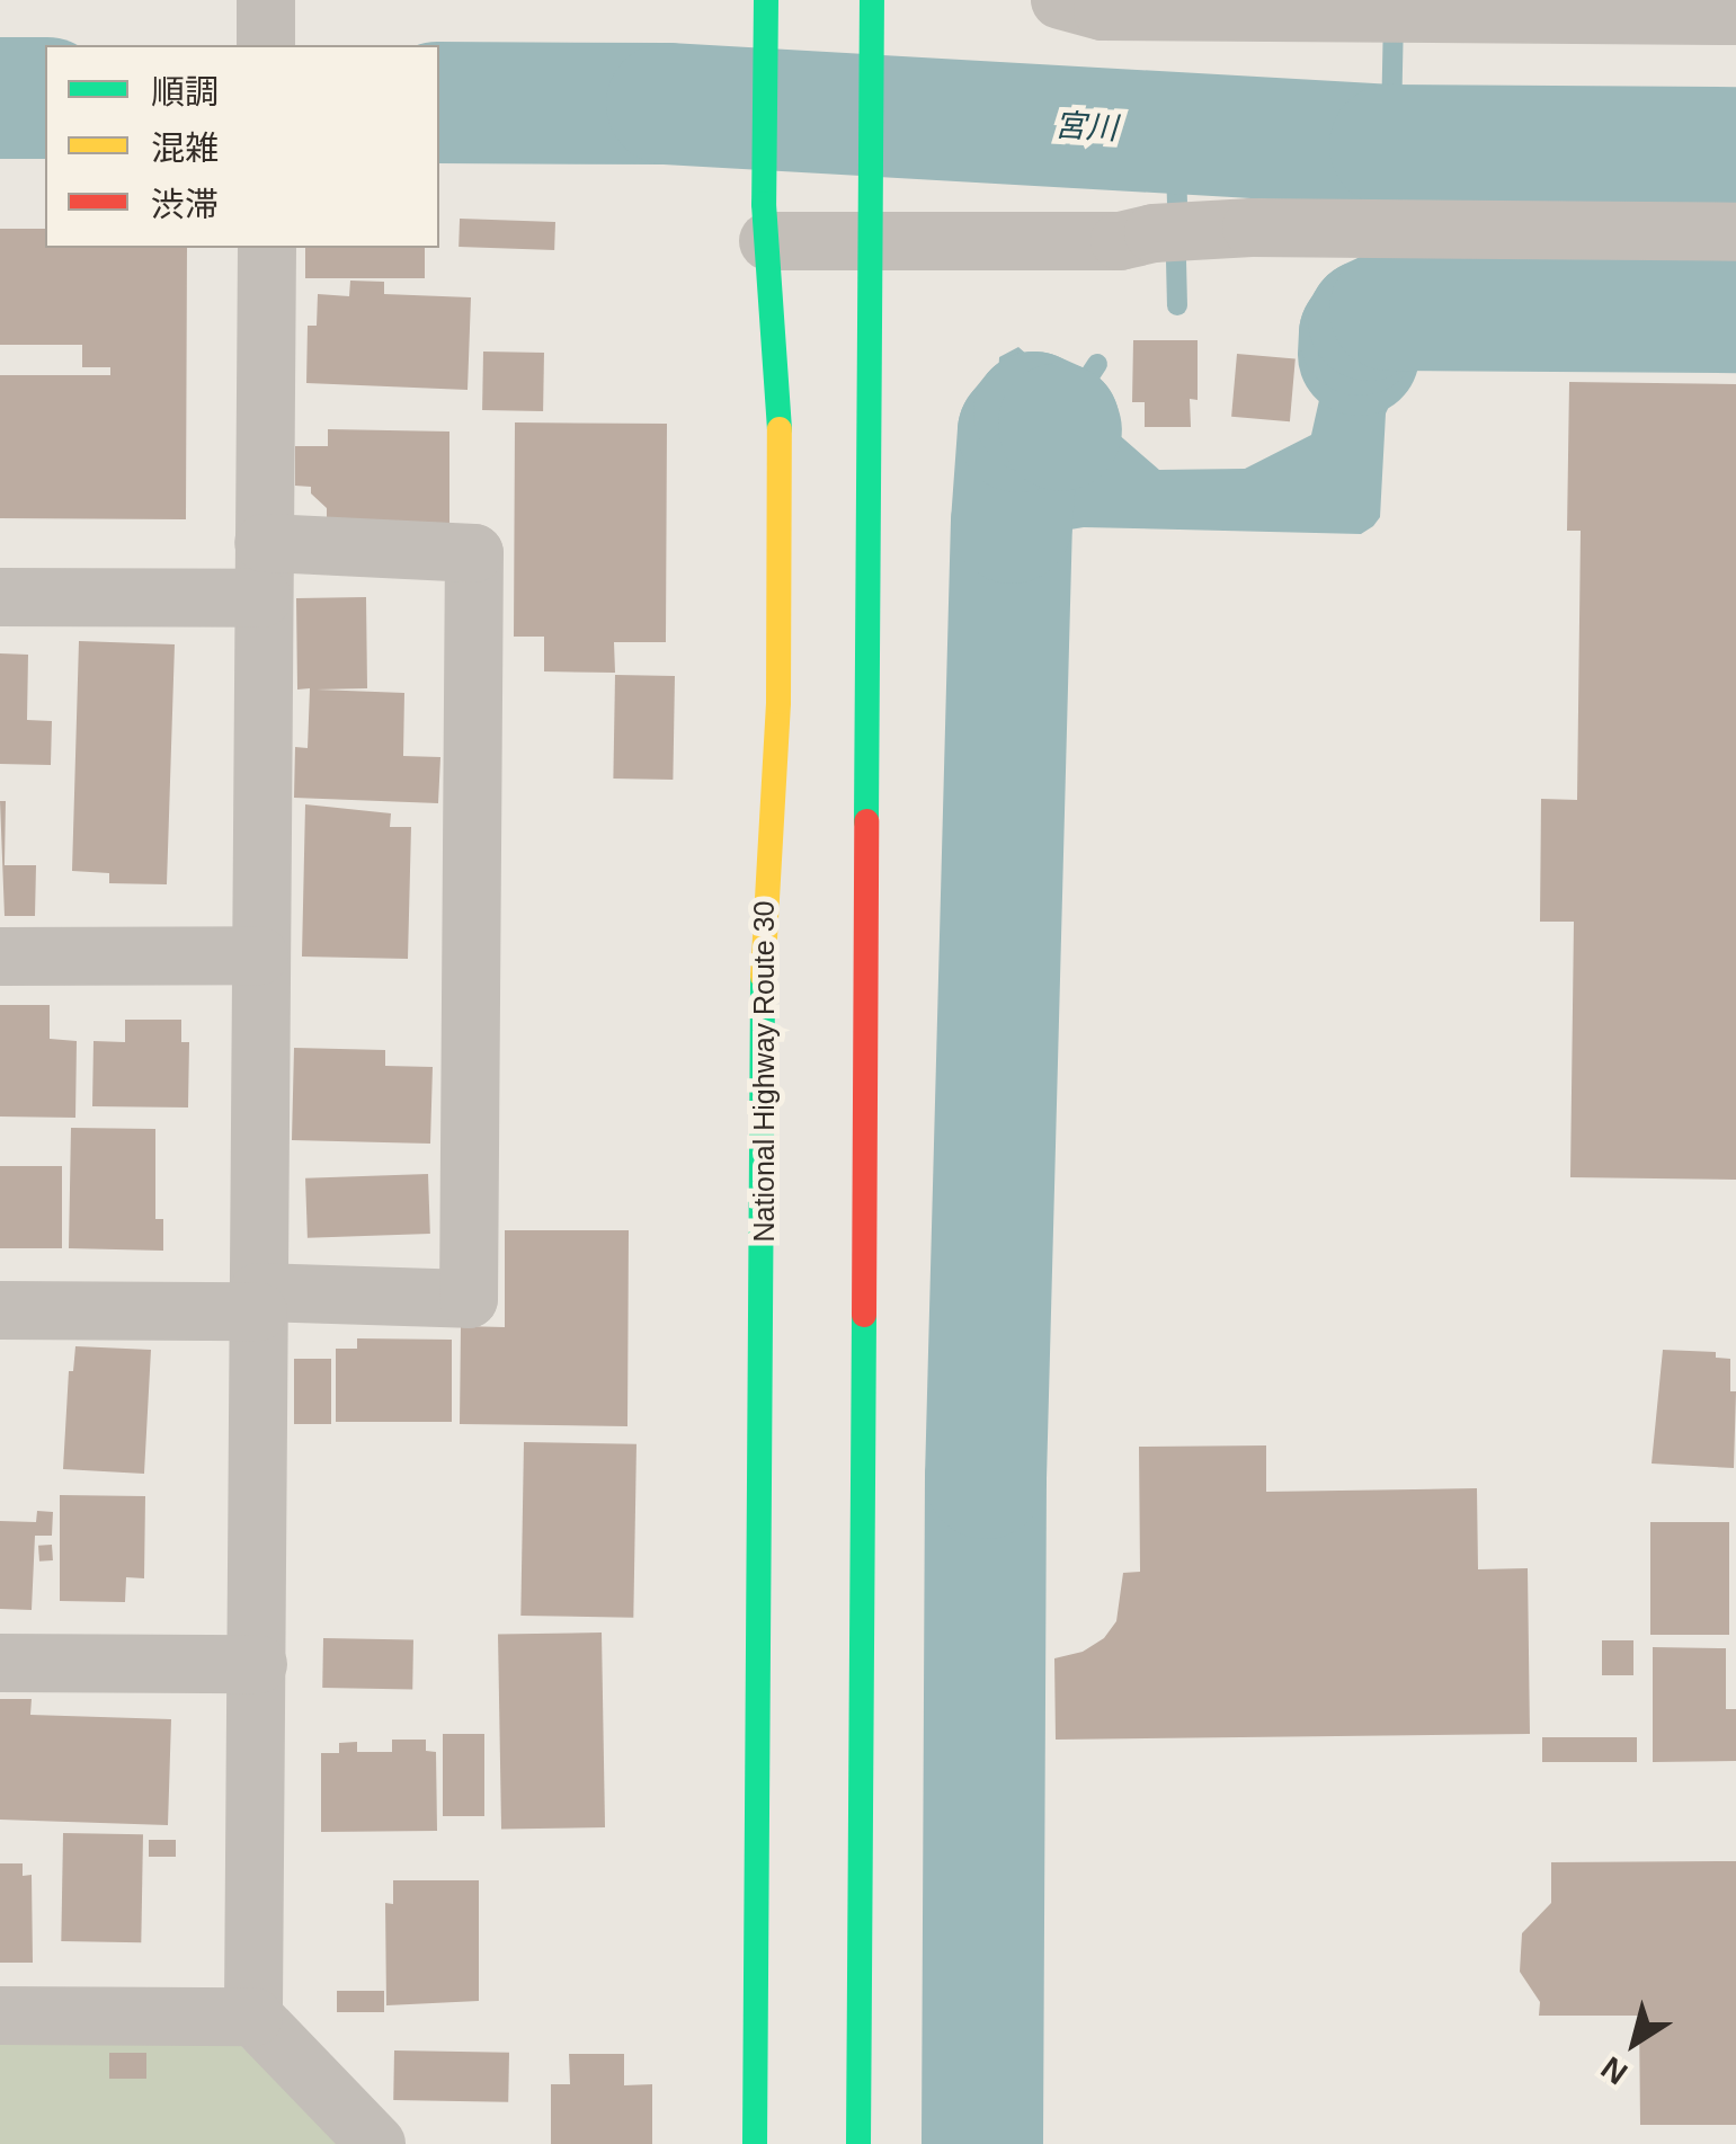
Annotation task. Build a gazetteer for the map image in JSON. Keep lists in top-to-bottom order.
{
  "streets": {
    "highway": ["National Highway Route 30"]
  },
  "water": ["宮川"],
  "legend": ["順調", "混雑", "渋滞"],
  "north": "bottom left"
}
